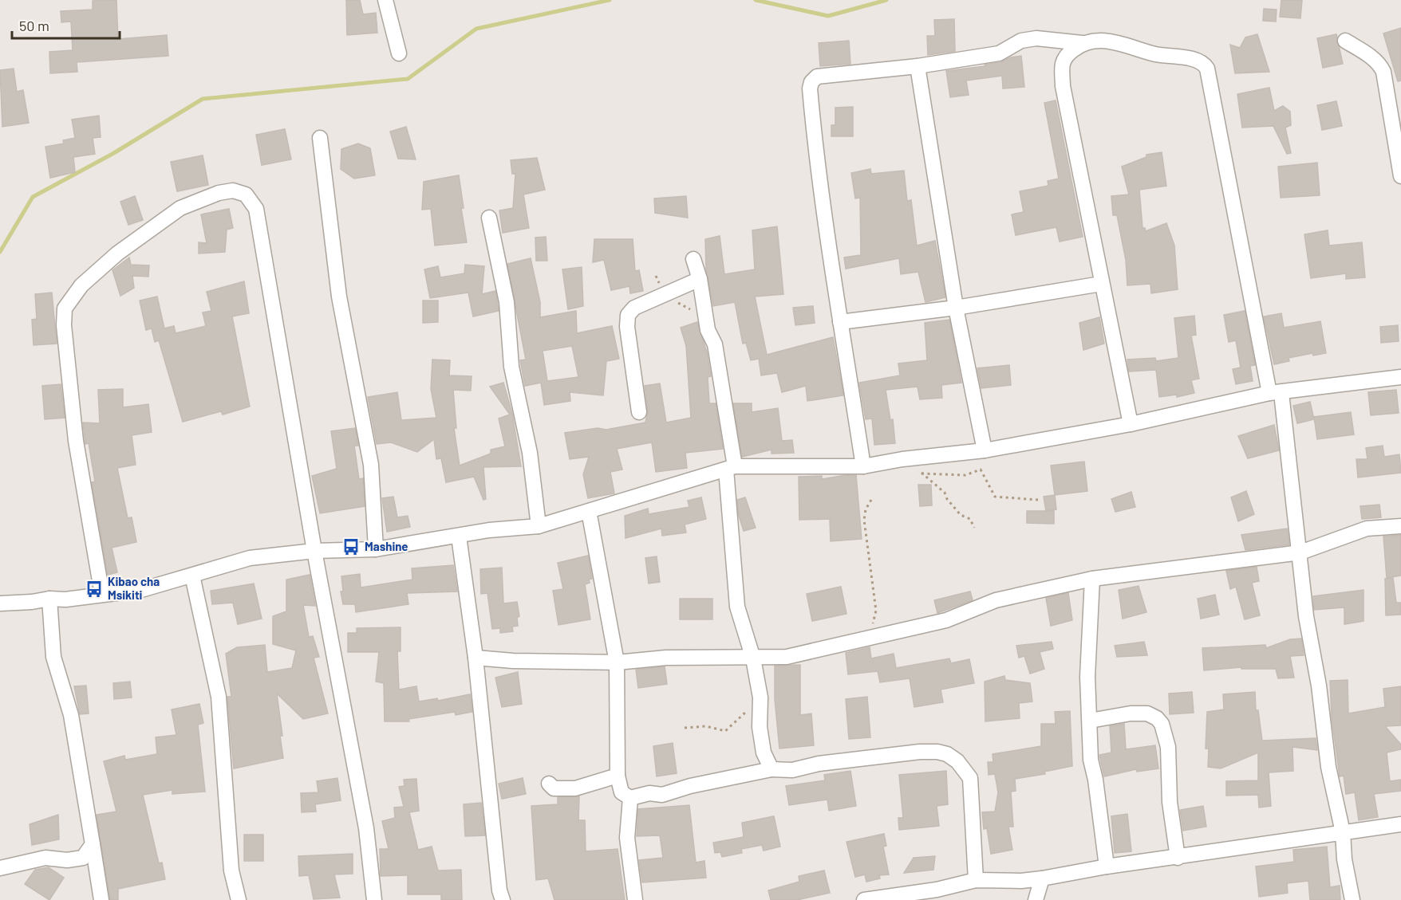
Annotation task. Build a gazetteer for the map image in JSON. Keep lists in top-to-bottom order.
{
  "places": {
    "bus stop": ["Mashine", "Kibao cha Msikiti"]
  },
  "scale_bar": "50 m"
}
